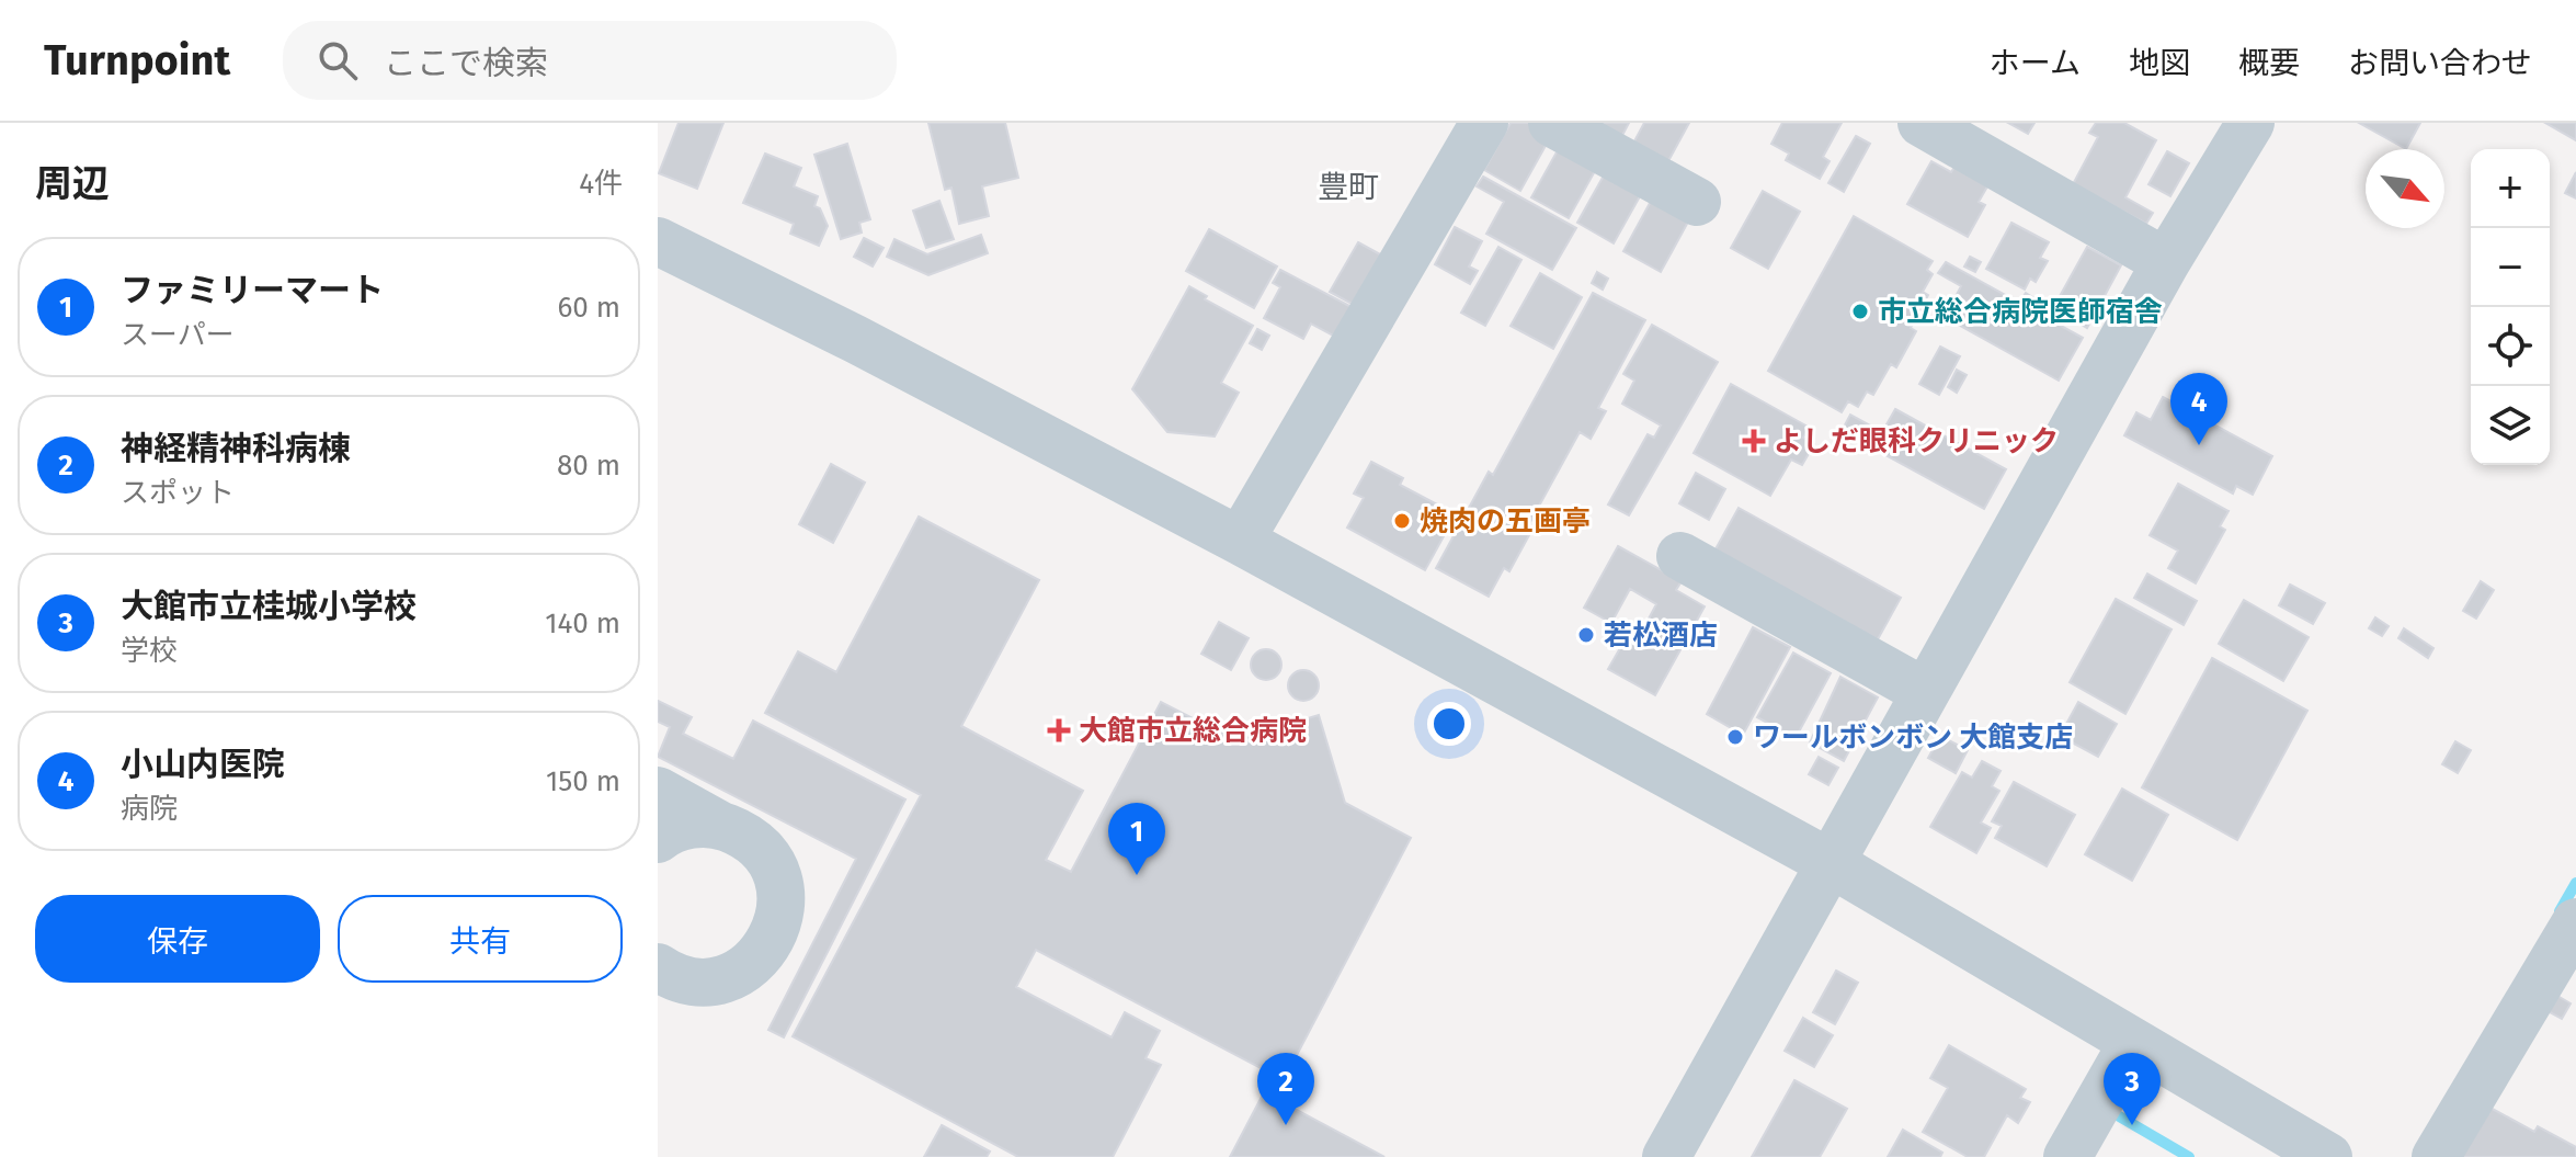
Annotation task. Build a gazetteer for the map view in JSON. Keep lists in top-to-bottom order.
{
  "districts": ["豊町"],
  "places": {
    "other": [
      "市立総合病院医師宿舎",
      "焼肉の五画亭",
      "若松酒店",
      "ワールボンボン 大館支店"
    ],
    "health": ["よしだ眼科クリニック", "大館市立総合病院"]
  },
  "north": "bottom right",
  "page": {
    "header": "Turnpoint",
    "search": "ここで検索",
    "nav": [
      "ホーム",
      "地図",
      "概要",
      "お問い合わせ"
    ],
    "heading": ["周辺", "4件"],
    "map_buttons": ["+", "−"],
    "list": [
      {
        "mark": "1",
        "name": "ファミリーマート",
        "note": "スーパー",
        "value": "60 m"
      },
      {
        "mark": "2",
        "name": "神経精神科病棟",
        "note": "スポット",
        "value": "80 m"
      },
      {
        "mark": "3",
        "name": "大館市立桂城小学校",
        "note": "学校",
        "value": "140 m"
      },
      {
        "mark": "4",
        "name": "小山内医院",
        "note": "病院",
        "value": "150 m"
      }
    ],
    "pins": [
      "4",
      "1",
      "2",
      "3"
    ],
    "buttons": ["保存", "共有"]
  }
}
